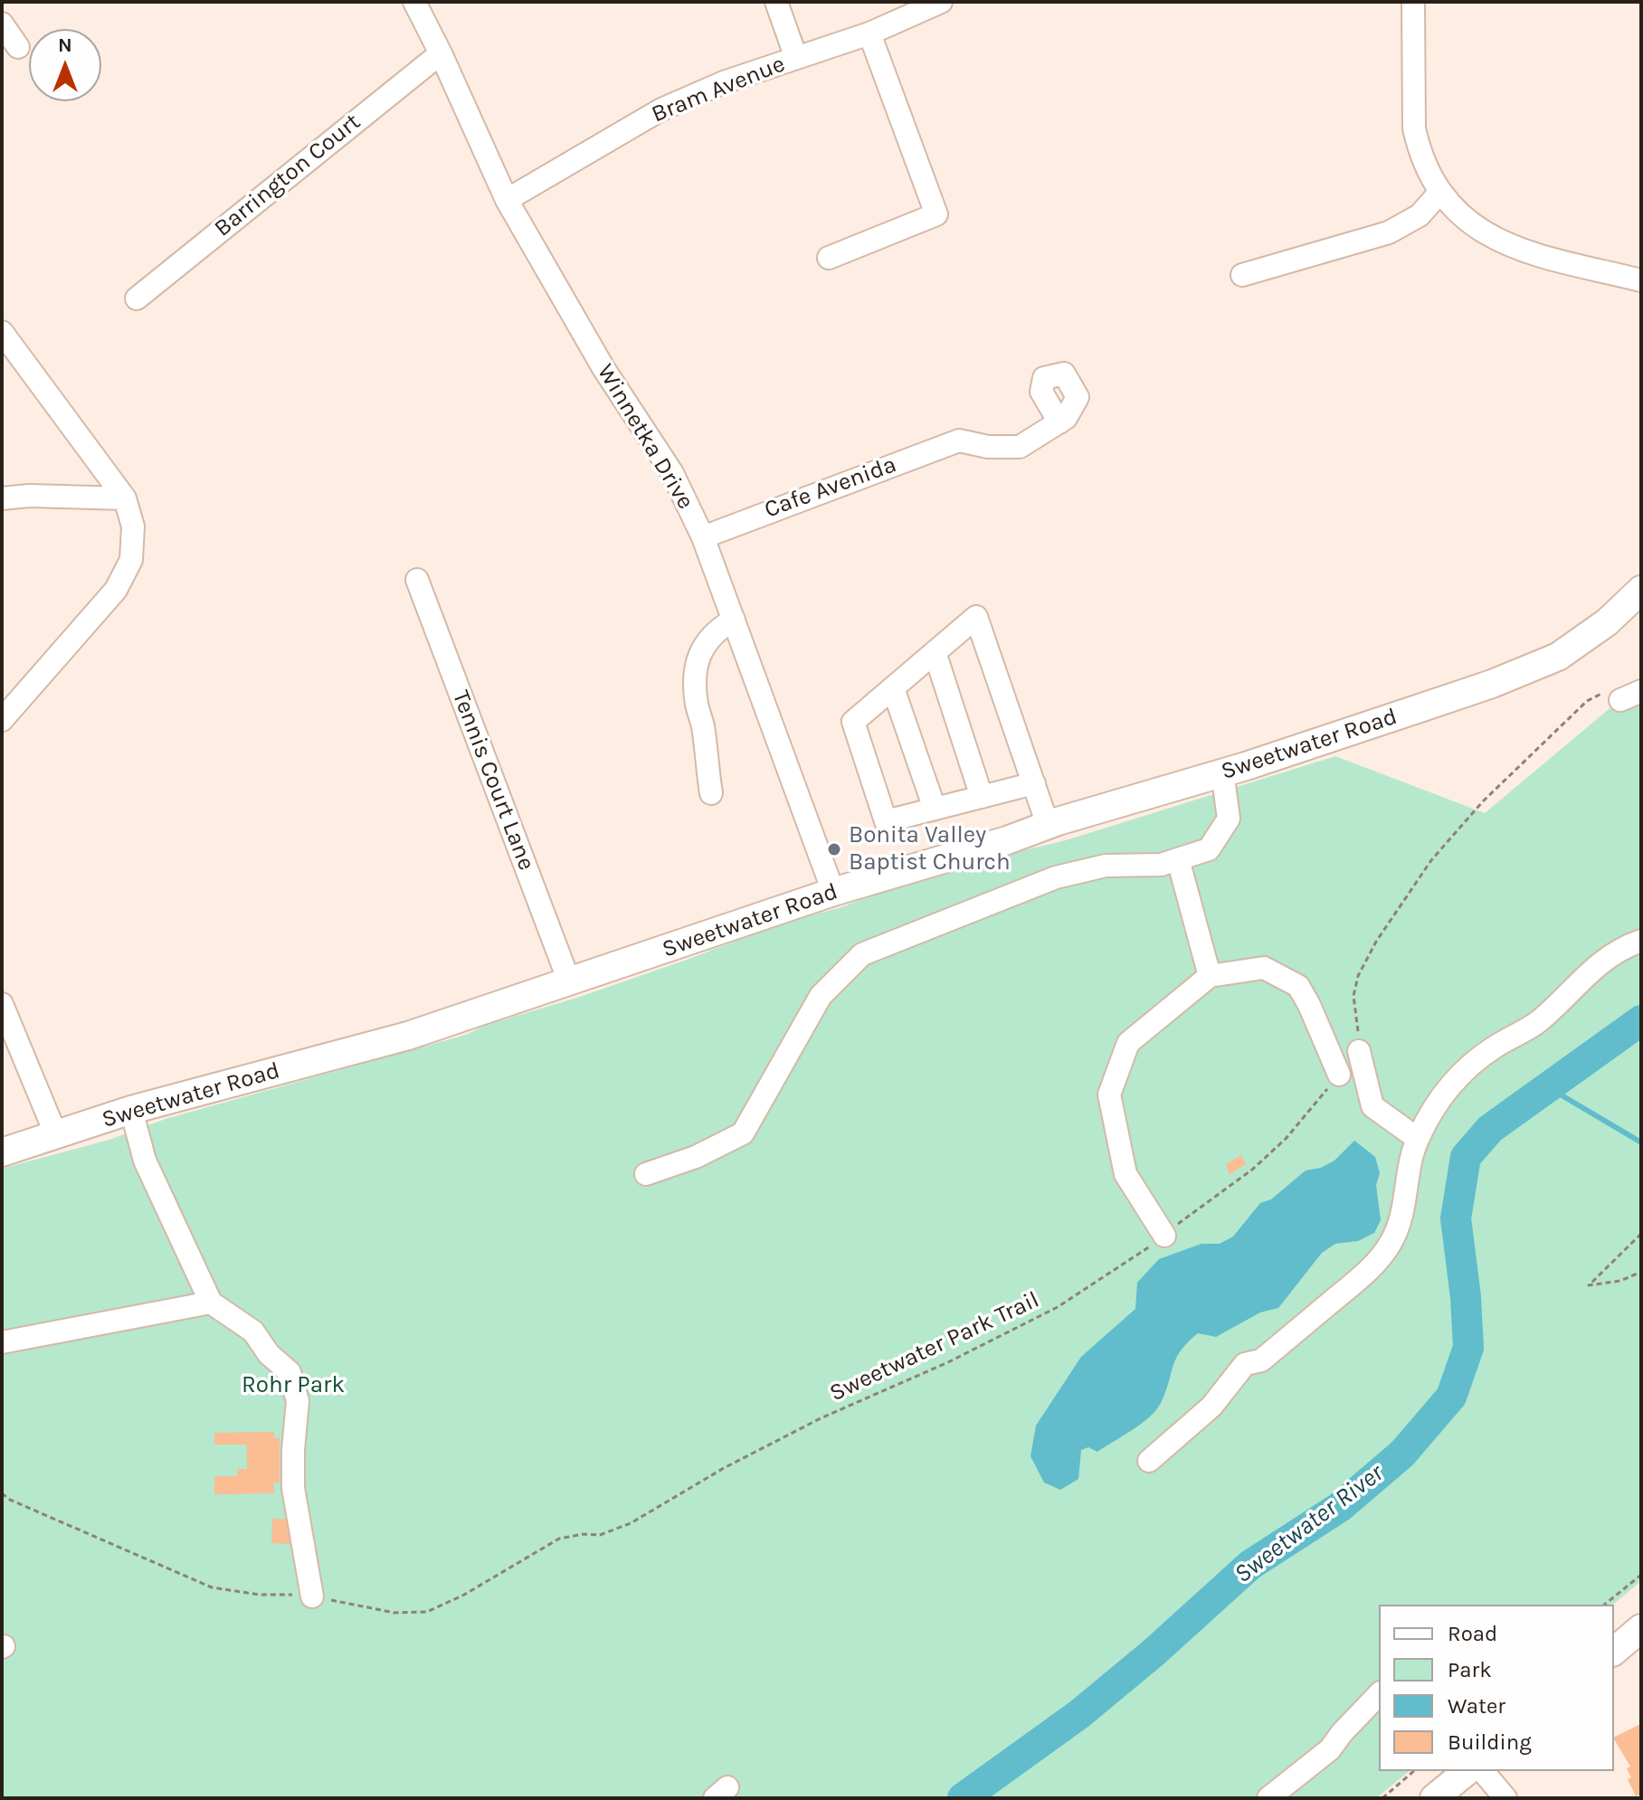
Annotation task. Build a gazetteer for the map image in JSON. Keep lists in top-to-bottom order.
{
  "streets": {
    "main road": ["Sweetwater Road"],
    "street": [
      "Bram Avenue",
      "Barrington Court",
      "Winnetka Drive",
      "Cafe Avenida",
      "Tennis Court Lane"
    ],
    "path": ["Sweetwater Park Trail"]
  },
  "crossings": [
    ["Bram Avenue", "Winnetka Drive"],
    ["Barrington Court", "Winnetka Drive"],
    ["Winnetka Drive", "Cafe Avenida"],
    ["Winnetka Drive", "Sweetwater Road"],
    ["Sweetwater Road", "Tennis Court Lane"]
  ],
  "water": ["Sweetwater River"],
  "parks": ["Rohr Park"],
  "places": ["Bonita Valley Baptist Church"],
  "legend": [
    "Road",
    "Park",
    "Water",
    "Building"
  ],
  "north": "top"
}
